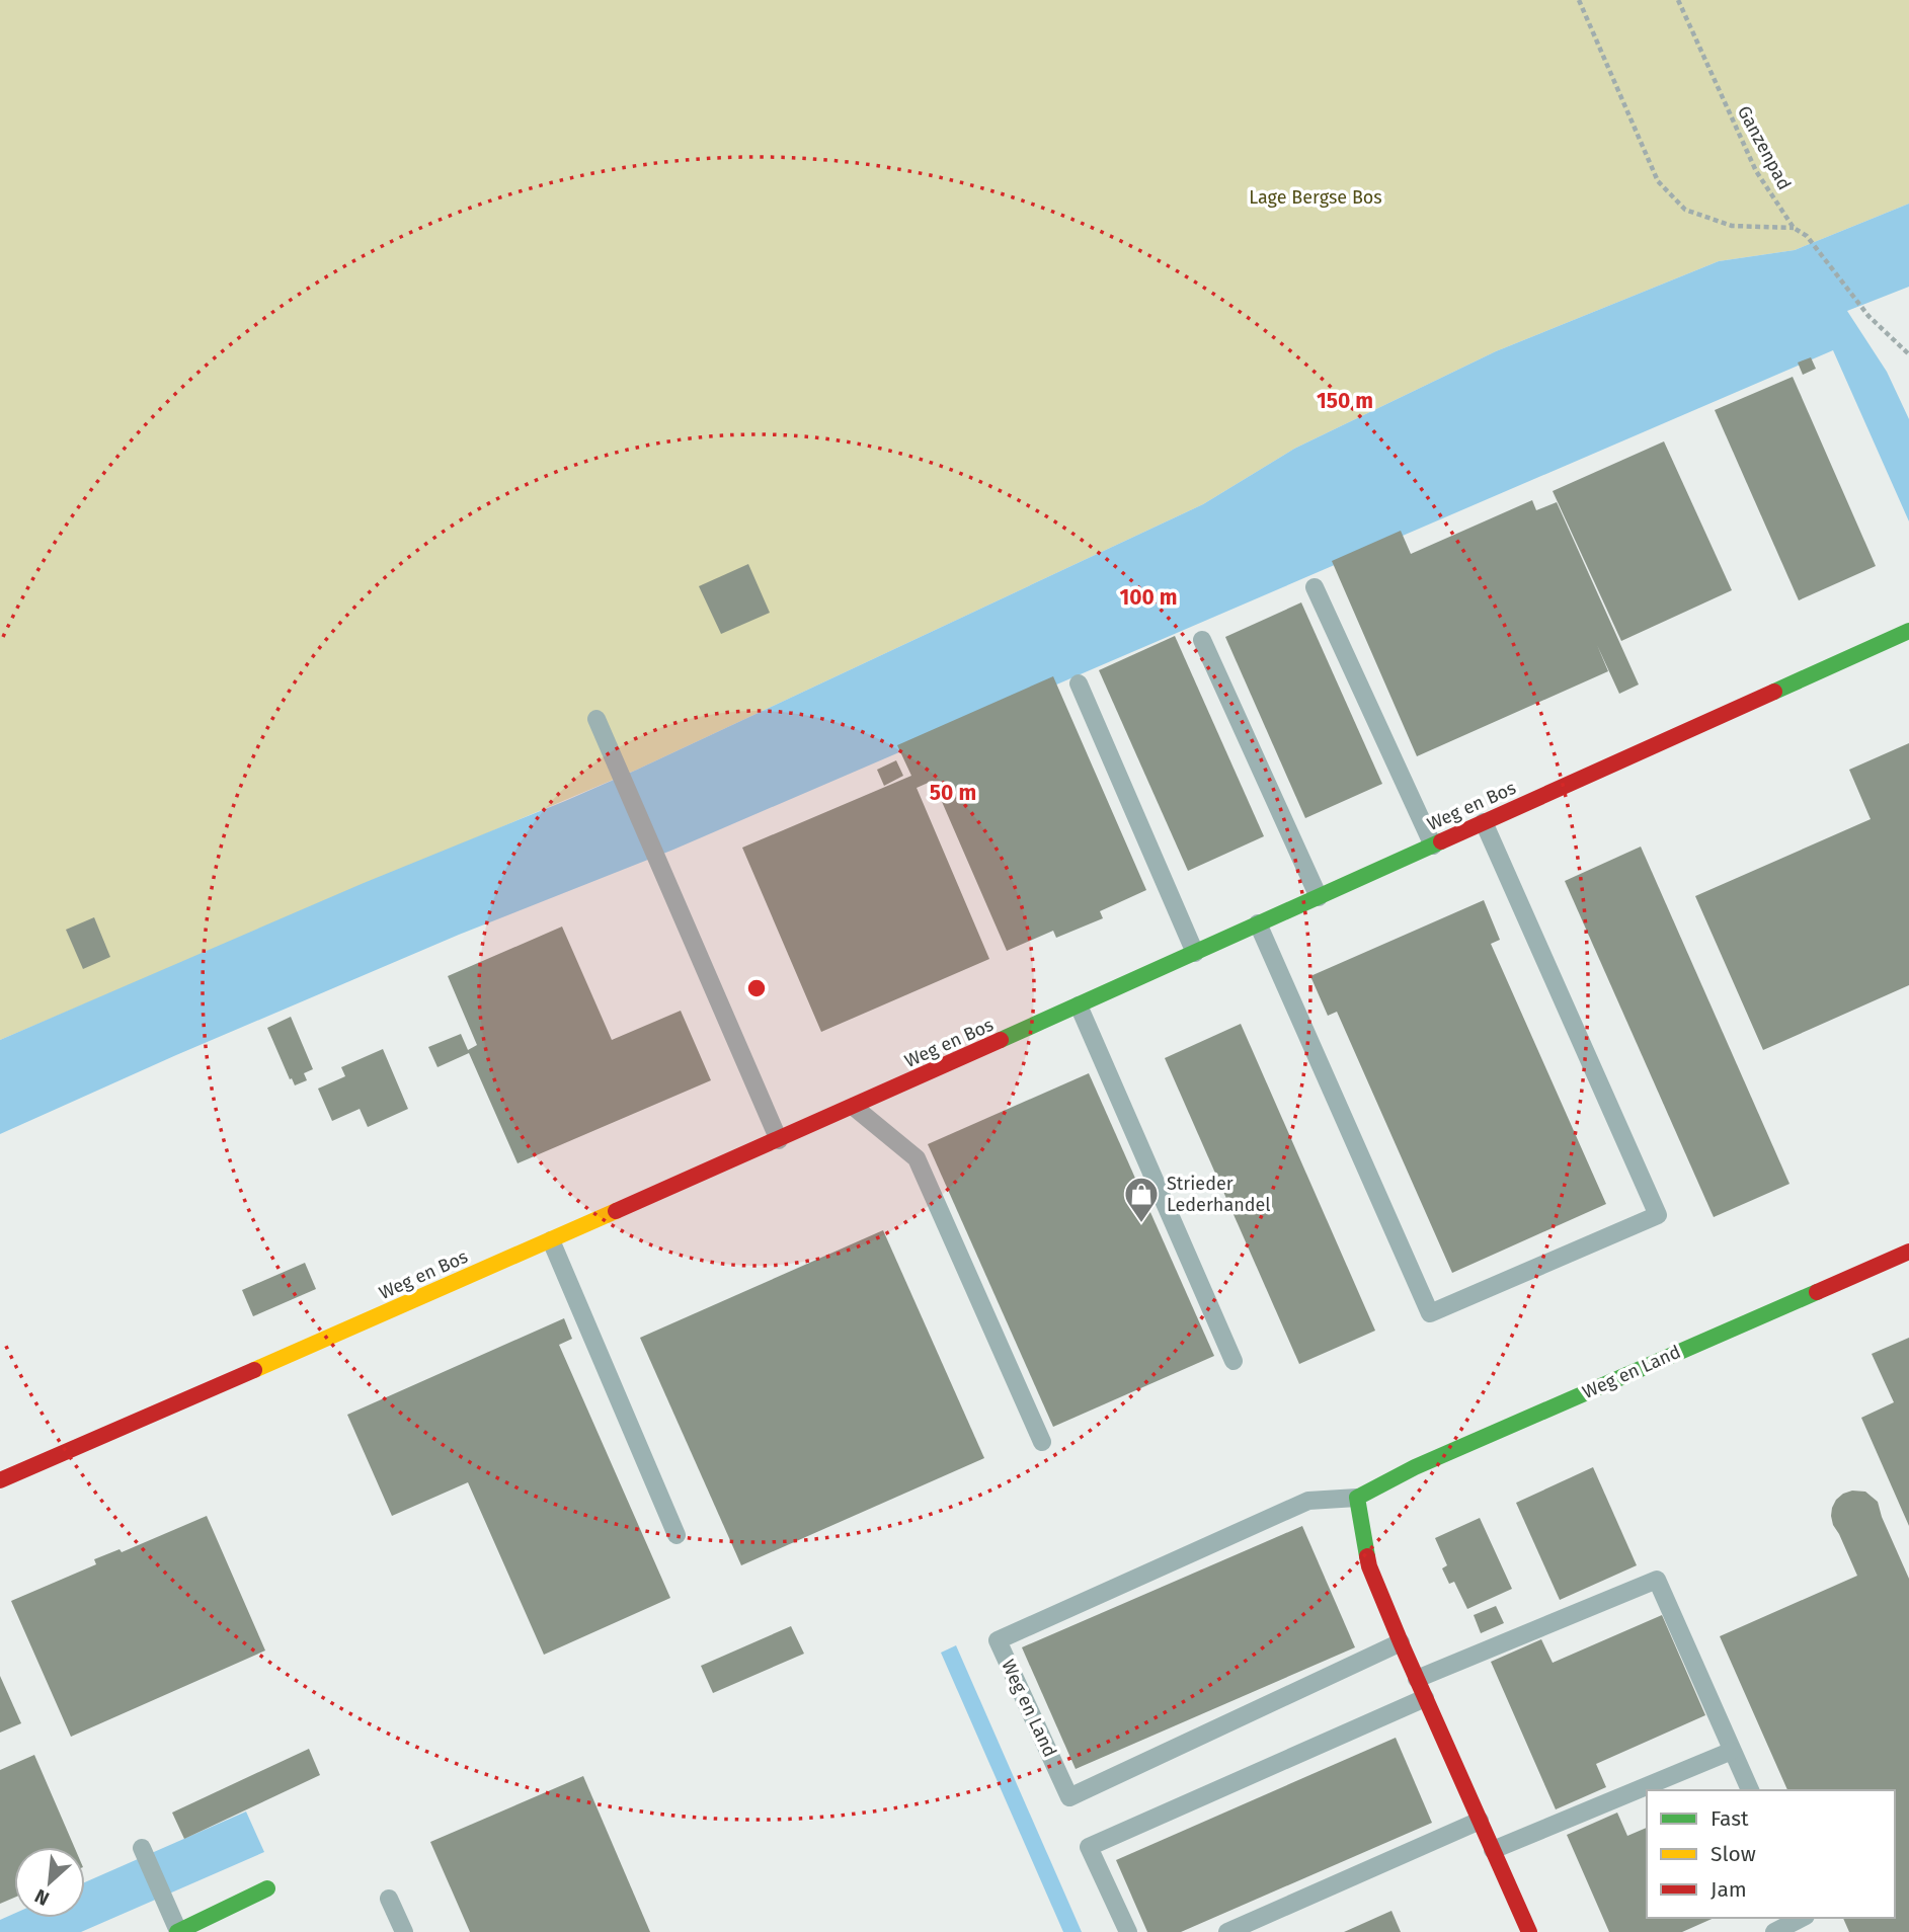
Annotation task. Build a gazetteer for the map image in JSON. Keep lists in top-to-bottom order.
{
  "streets": {
    "street": ["Weg en Bos", "Weg en Land"],
    "path": ["Ganzenpad"]
  },
  "parks": ["Lage Bergse Bos"],
  "places": {
    "shop": ["Strieder Lederhandel"]
  },
  "legend": ["Fast", "Slow", "Jam"],
  "north": "bottom left",
  "rings": ["150 m", "100 m", "50 m"]
}
